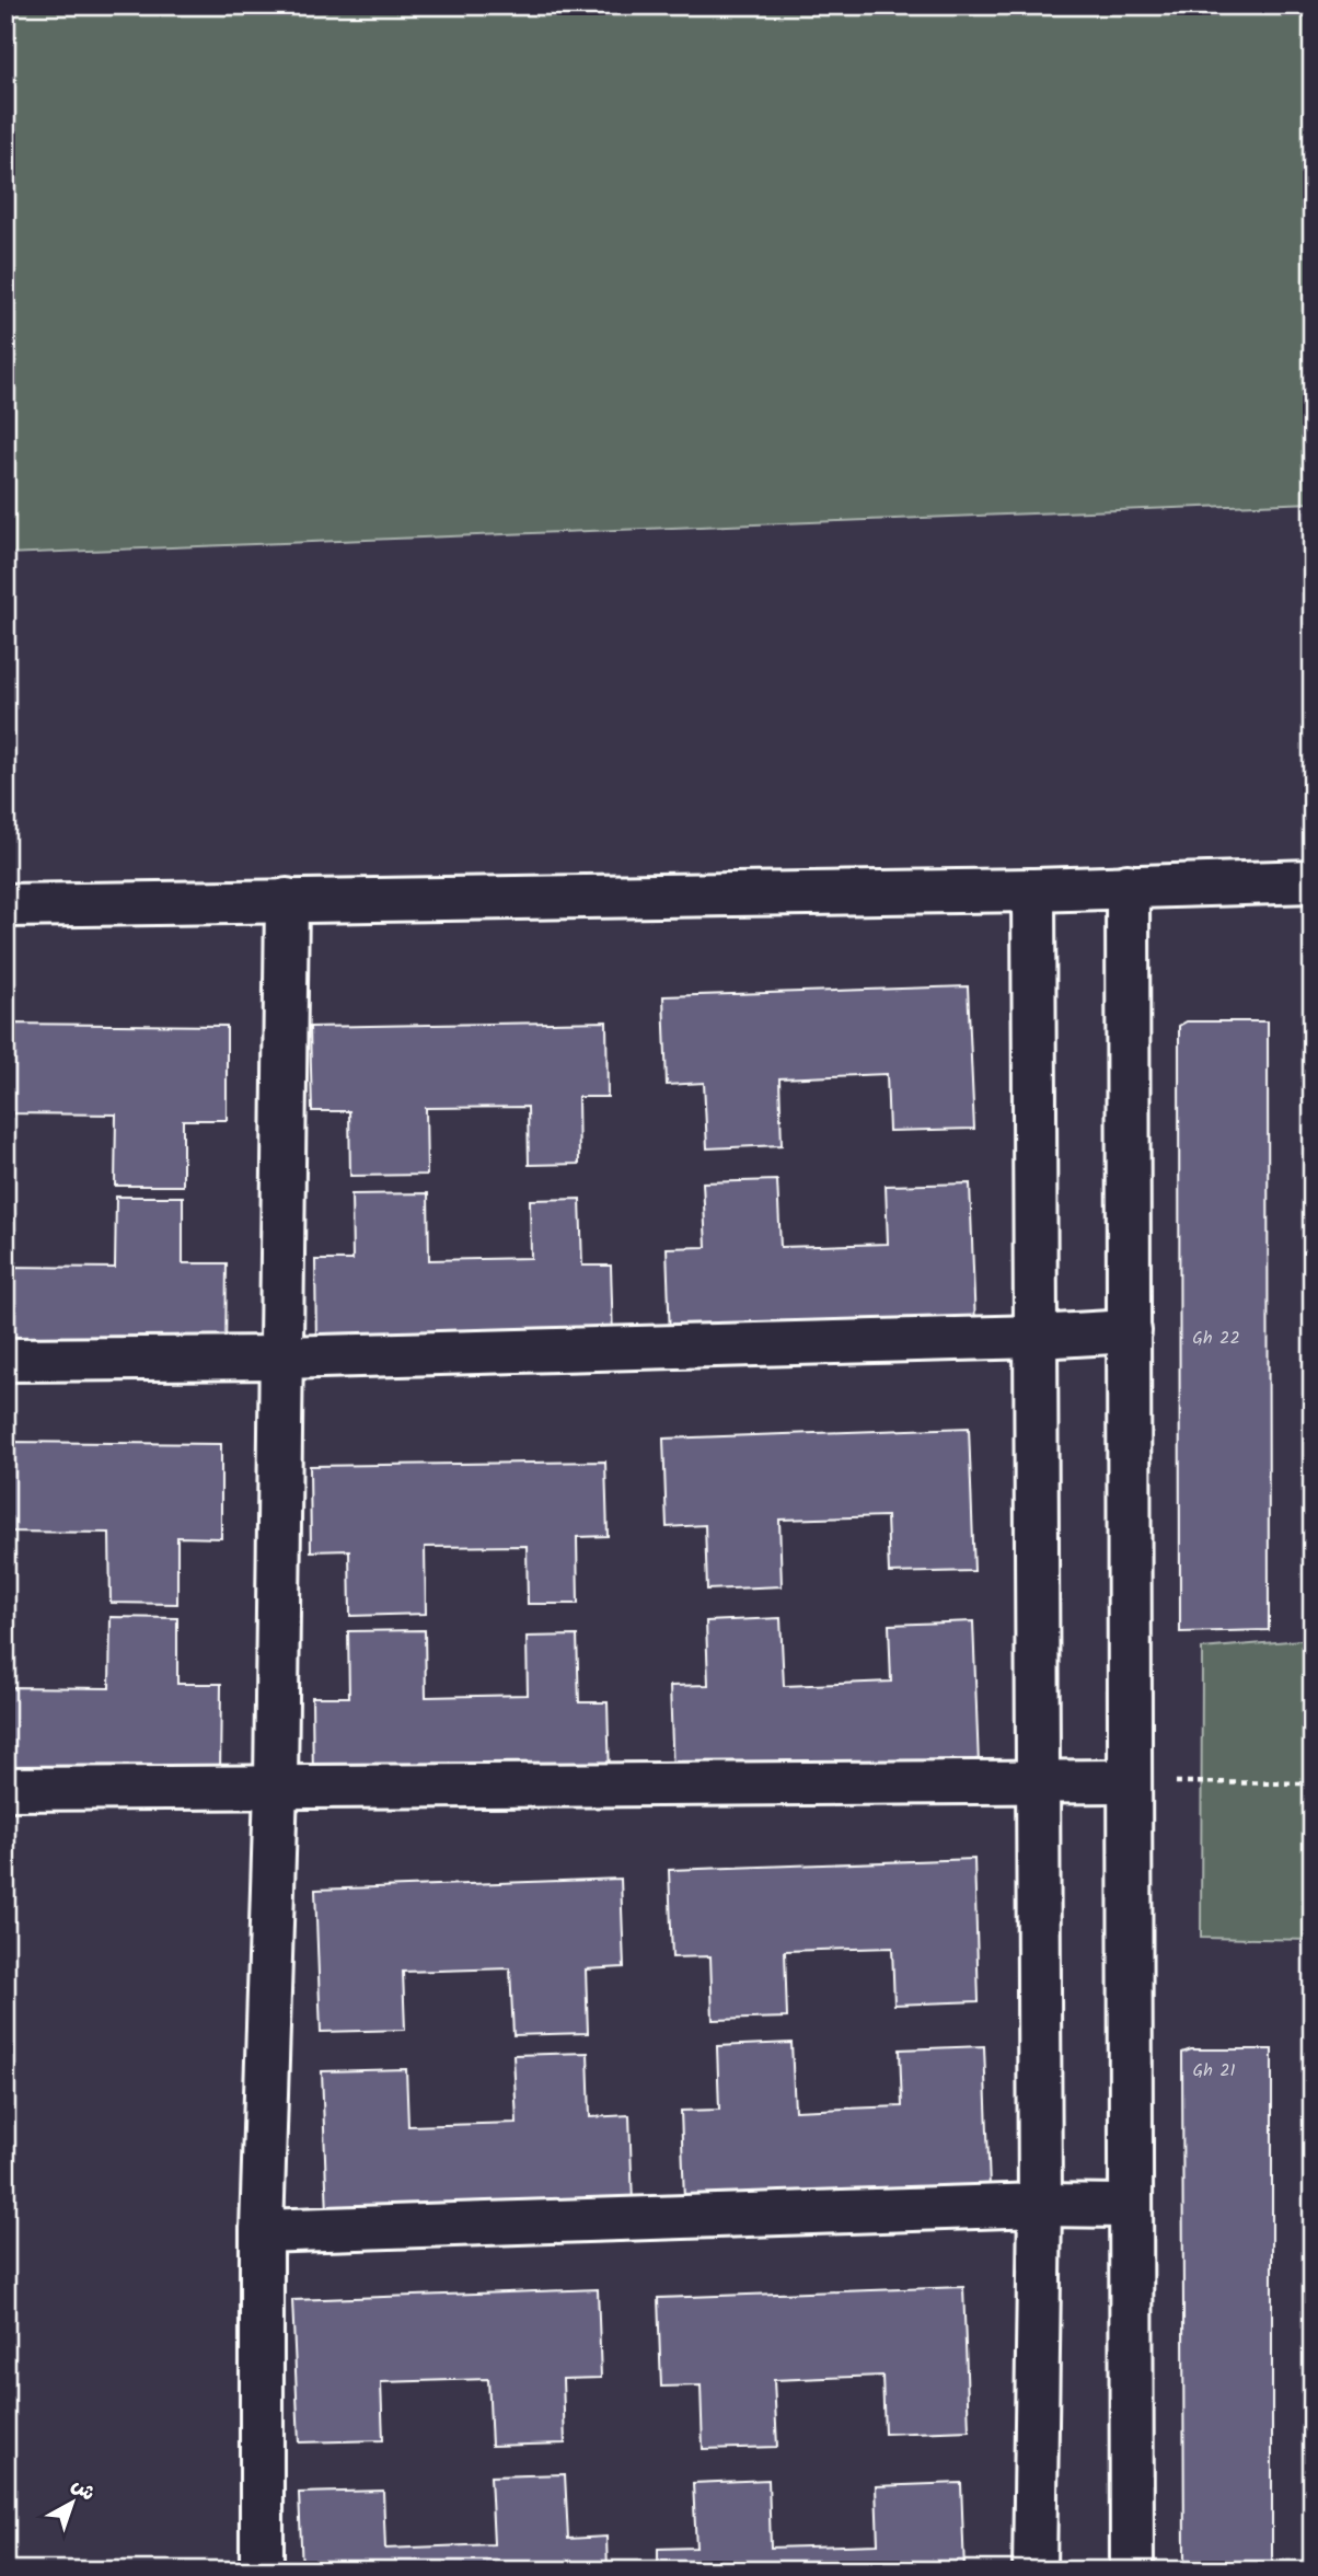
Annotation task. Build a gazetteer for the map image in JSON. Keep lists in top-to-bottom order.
{
  "house_numbers": ["Gh 22", "Gh 21"],
  "north": "top right"
}
